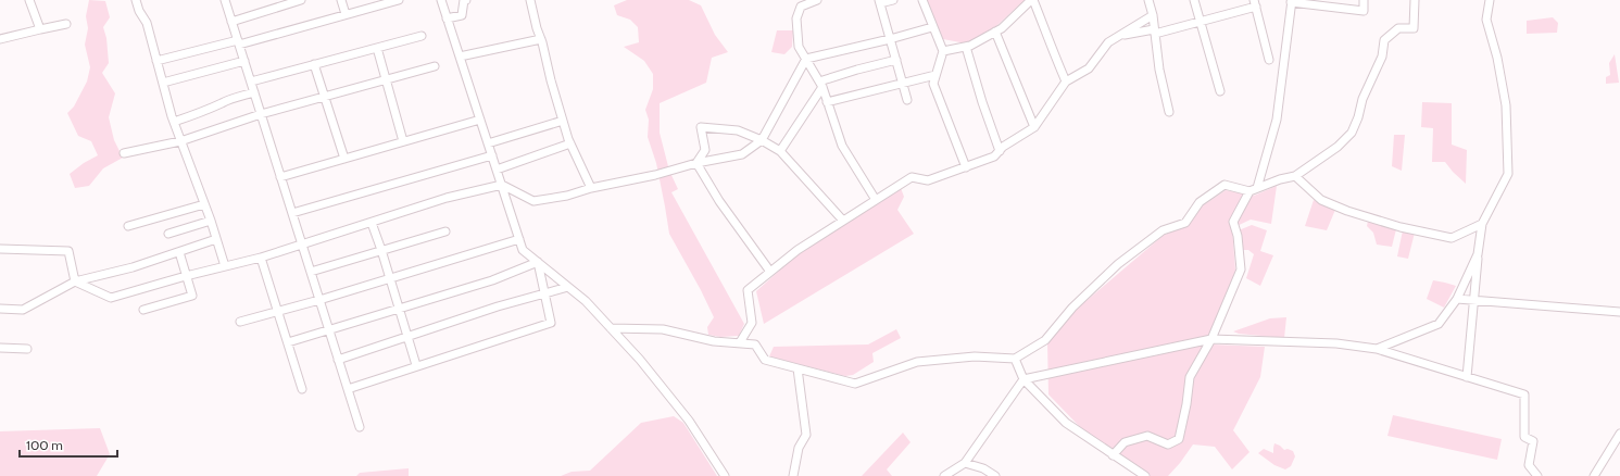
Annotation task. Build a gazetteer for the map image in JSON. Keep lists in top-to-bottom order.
{
  "scale_bar": "100 m"
}
